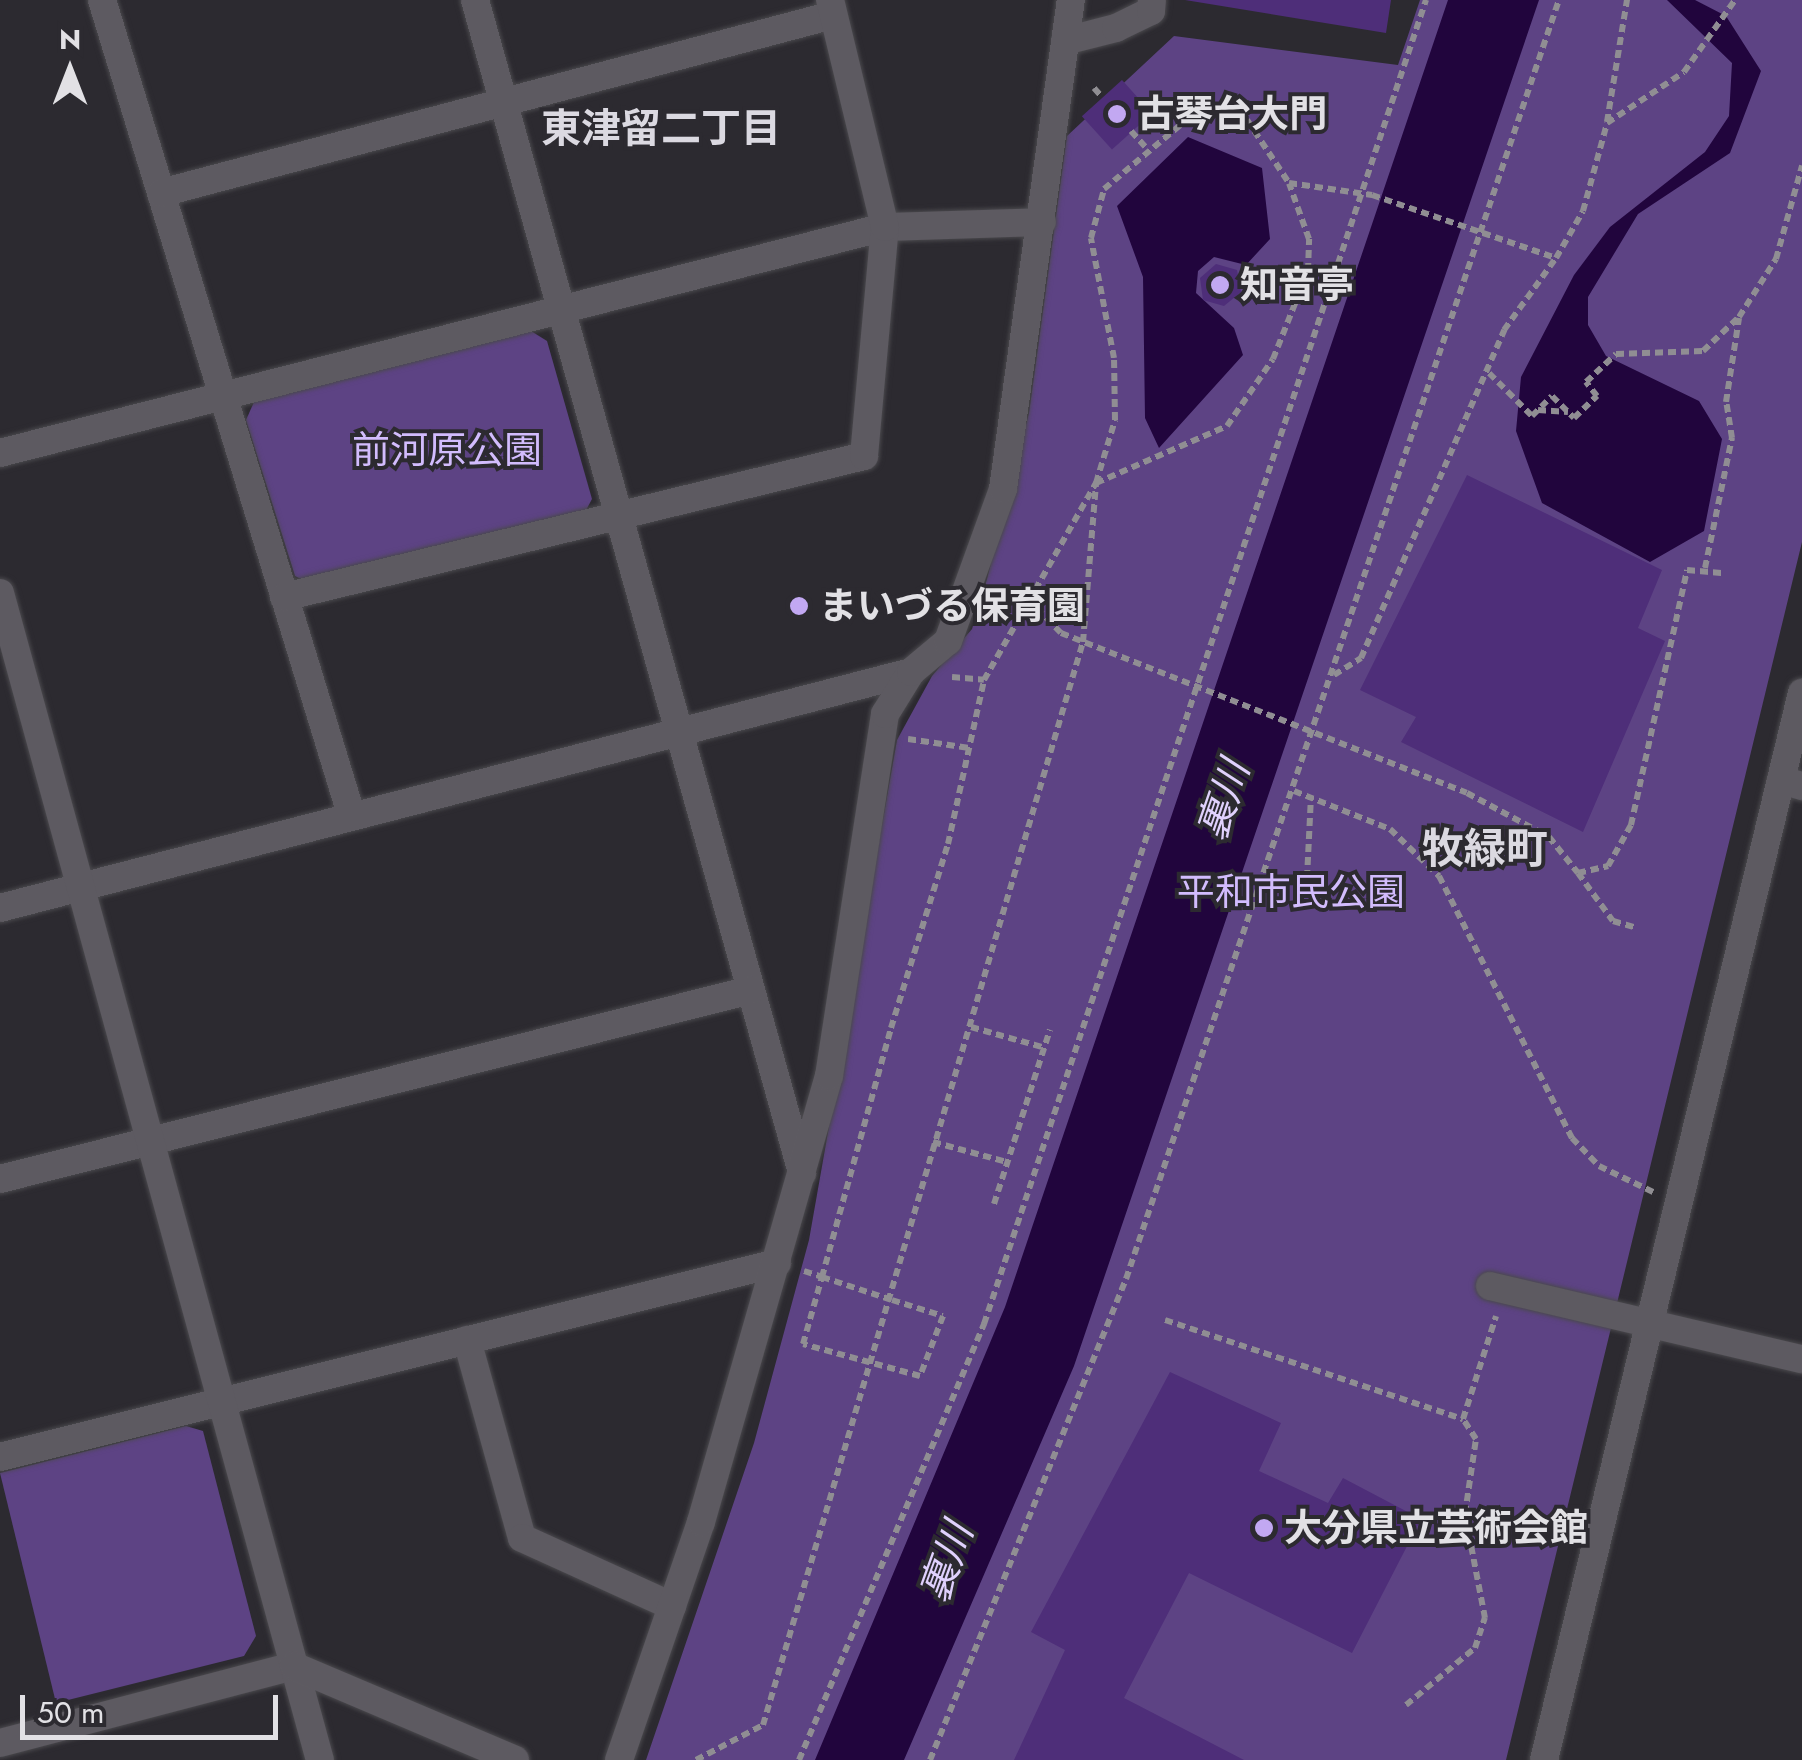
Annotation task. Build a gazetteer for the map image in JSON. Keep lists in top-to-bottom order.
{
  "districts": ["東津留二丁目", "牧緑町"],
  "water": ["裏川"],
  "parks": ["前河原公園", "平和市民公園"],
  "places": [
    "古琴台大門",
    "知音亭",
    "まいづる保育園",
    "大分県立芸術会館"
  ],
  "scale_bar": "50 m",
  "north": "top"
}
